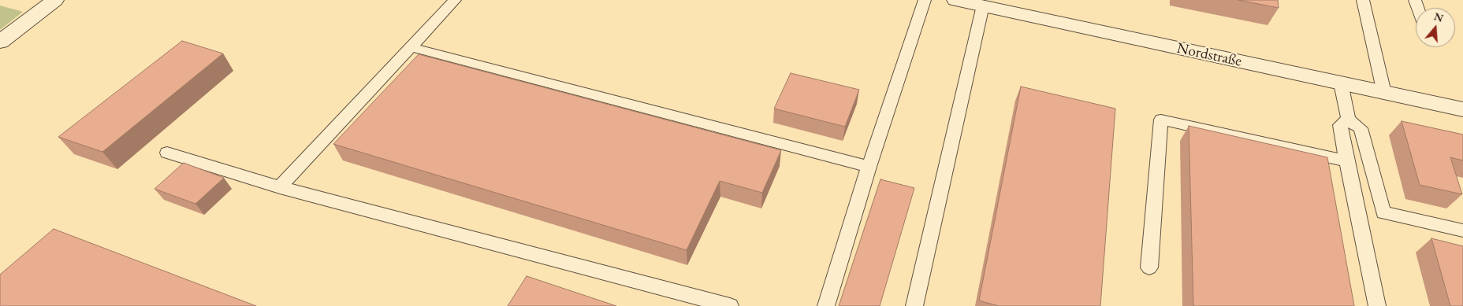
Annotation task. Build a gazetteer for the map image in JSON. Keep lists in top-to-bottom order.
{
  "streets": {
    "street": ["Nordstraße"]
  },
  "north": "top"
}
